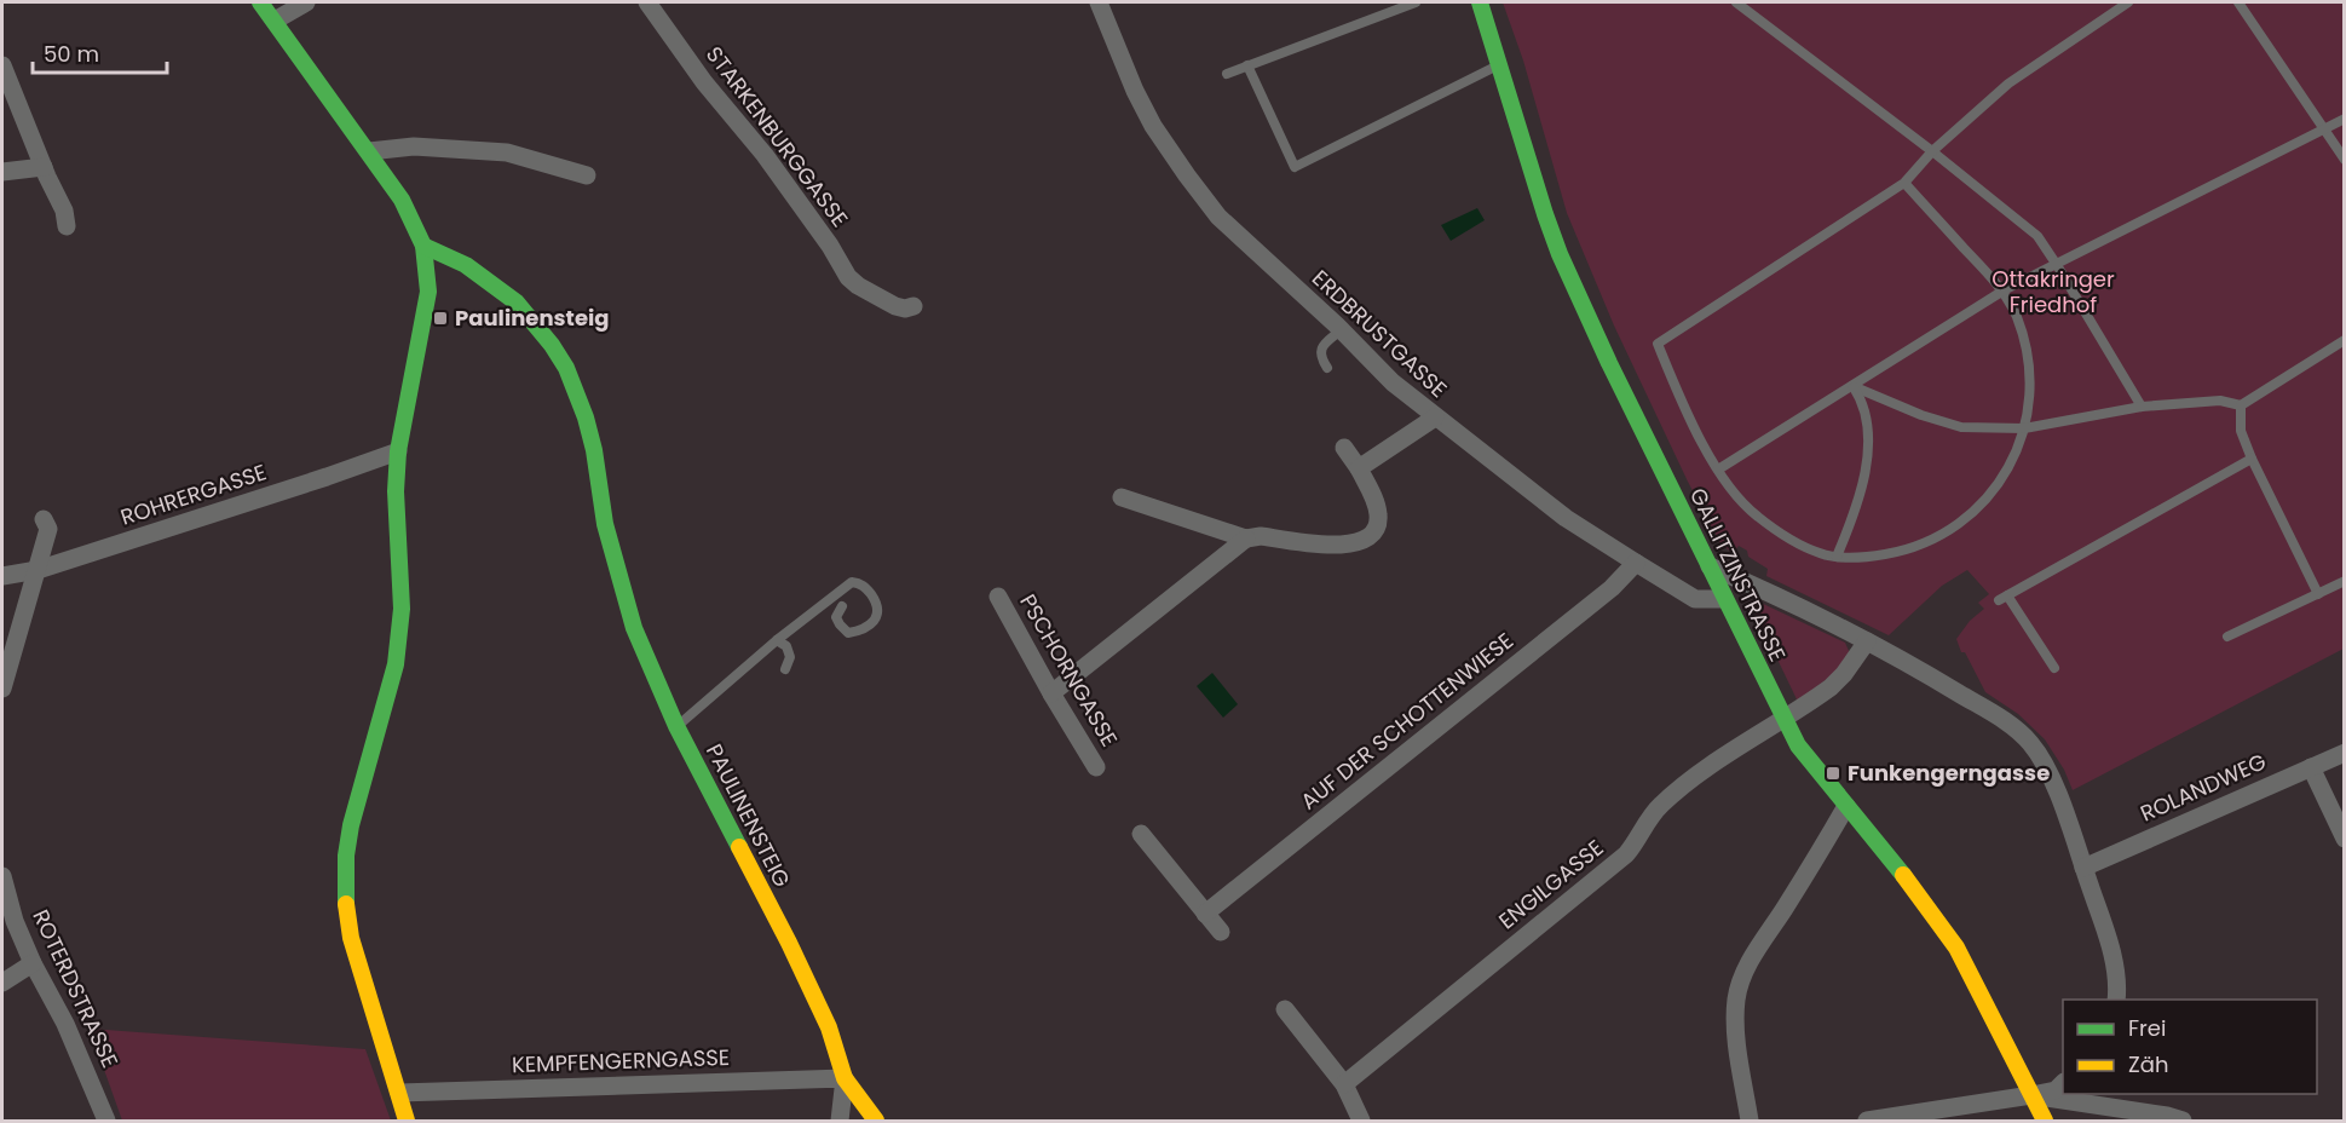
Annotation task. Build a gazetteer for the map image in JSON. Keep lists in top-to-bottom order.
{
  "streets": {
    "street": [
      "STARKENBURGGASSE",
      "ERDBRUSTGASSE",
      "ROHRERGASSE",
      "GALLITZINSTRASSE",
      "PSCHORNGASSE",
      "AUF DER SCHOTTENWIESE",
      "ROLANDWEG",
      "PAULINENSTEIG",
      "ENGILGASSE",
      "ROTERDSTRASSE",
      "KEMPFENGERNGASSE"
    ]
  },
  "crossings": [
    ["ERDBRUSTGASSE", "GALLITZINSTRASSE"],
    ["ERDBRUSTGASSE", "AUF DER SCHOTTENWIESE"],
    ["GALLITZINSTRASSE", "ENGILGASSE"],
    ["PAULINENSTEIG", "KEMPFENGERNGASSE"]
  ],
  "parks": ["Ottakringer Friedhof"],
  "places": {
    "transit": ["Paulinensteig", "Funkengerngasse"]
  },
  "legend": ["Frei", "Zäh"],
  "scale_bar": "50 m"
}
